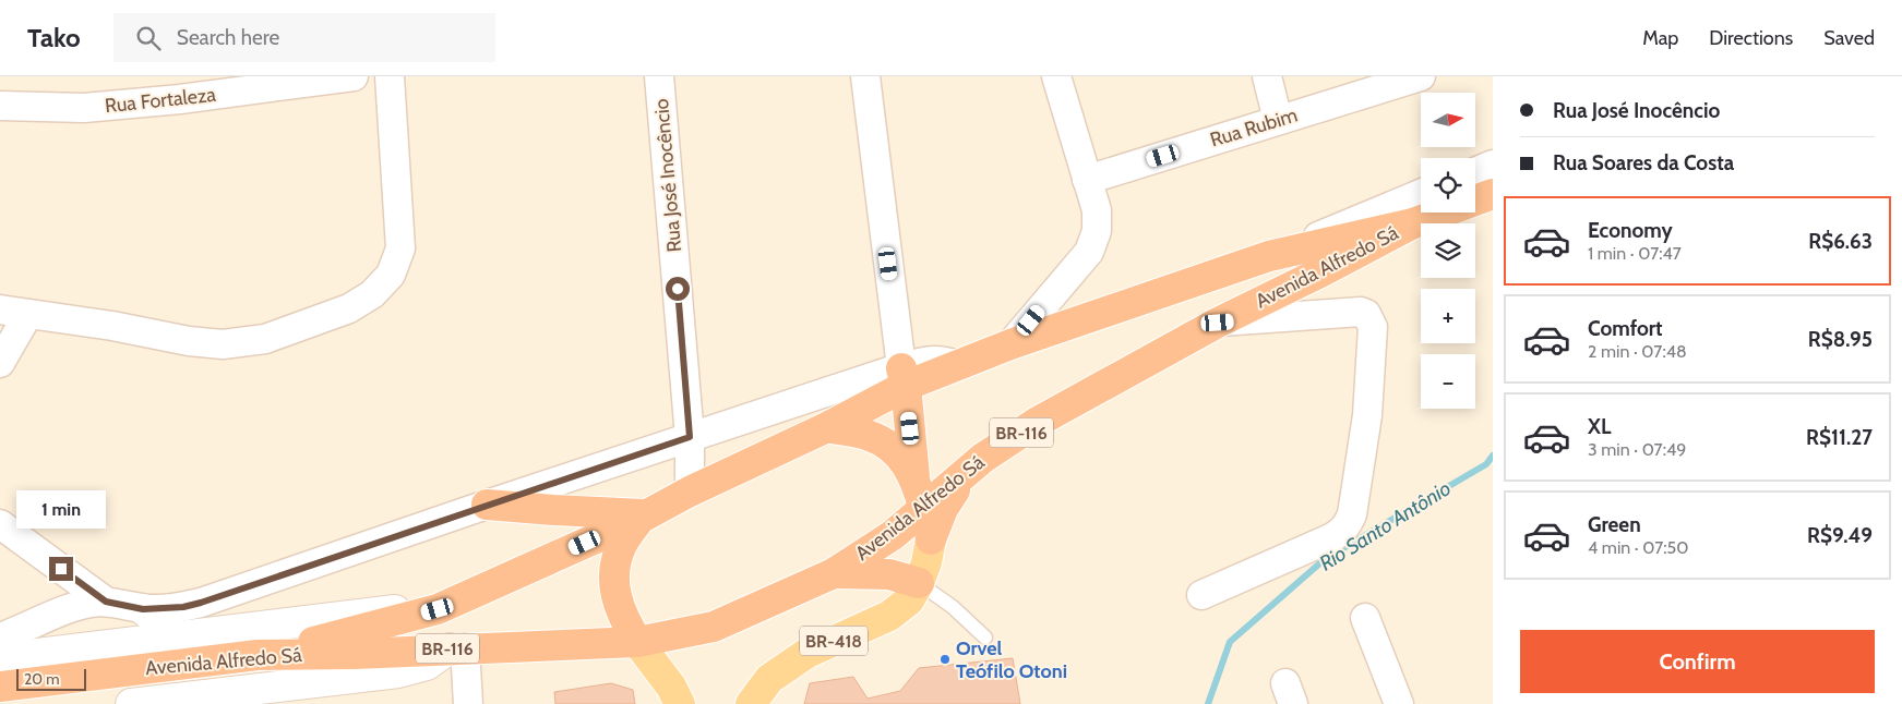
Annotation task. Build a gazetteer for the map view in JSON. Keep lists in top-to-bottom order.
{
  "streets": {
    "highway": ["Avenida Alfredo Sá", "BR-116"],
    "main road": ["BR-418"],
    "street": ["Rua Fortaleza", "Rua Rubim", "Rua José Inocêncio"]
  },
  "crossings": [
    ["Rua José Inocêncio", "Avenida Alfredo Sá"],
    ["Avenida Alfredo Sá", "BR-116"],
    ["Avenida Alfredo Sá", "BR-418"]
  ],
  "water": ["Rio Santo Antônio"],
  "places": ["Orvel Teófilo Otoni"],
  "scale_bar": "20 m",
  "north": "right",
  "page": {
    "header": "Tako",
    "search": "Search here",
    "nav": ["Map", "Directions", "Saved"],
    "banner": ["Rua José Inocêncio", "Rua Soares da Costa"],
    "map_buttons": ["+", "−"],
    "list": [
      {
        "name": "Economy",
        "note": "1 min · 07:47",
        "value": "R$6.63"
      },
      {
        "name": "Comfort",
        "note": "2 min · 07:48",
        "value": "R$8.95"
      },
      {
        "name": "XL",
        "note": "3 min · 07:49",
        "value": "R$11.27"
      },
      {
        "name": "Green",
        "note": "4 min · 07:50",
        "value": "R$9.49"
      }
    ],
    "bubble": "1 min",
    "buttons": "Confirm",
    "scale": "20 m"
  }
}
